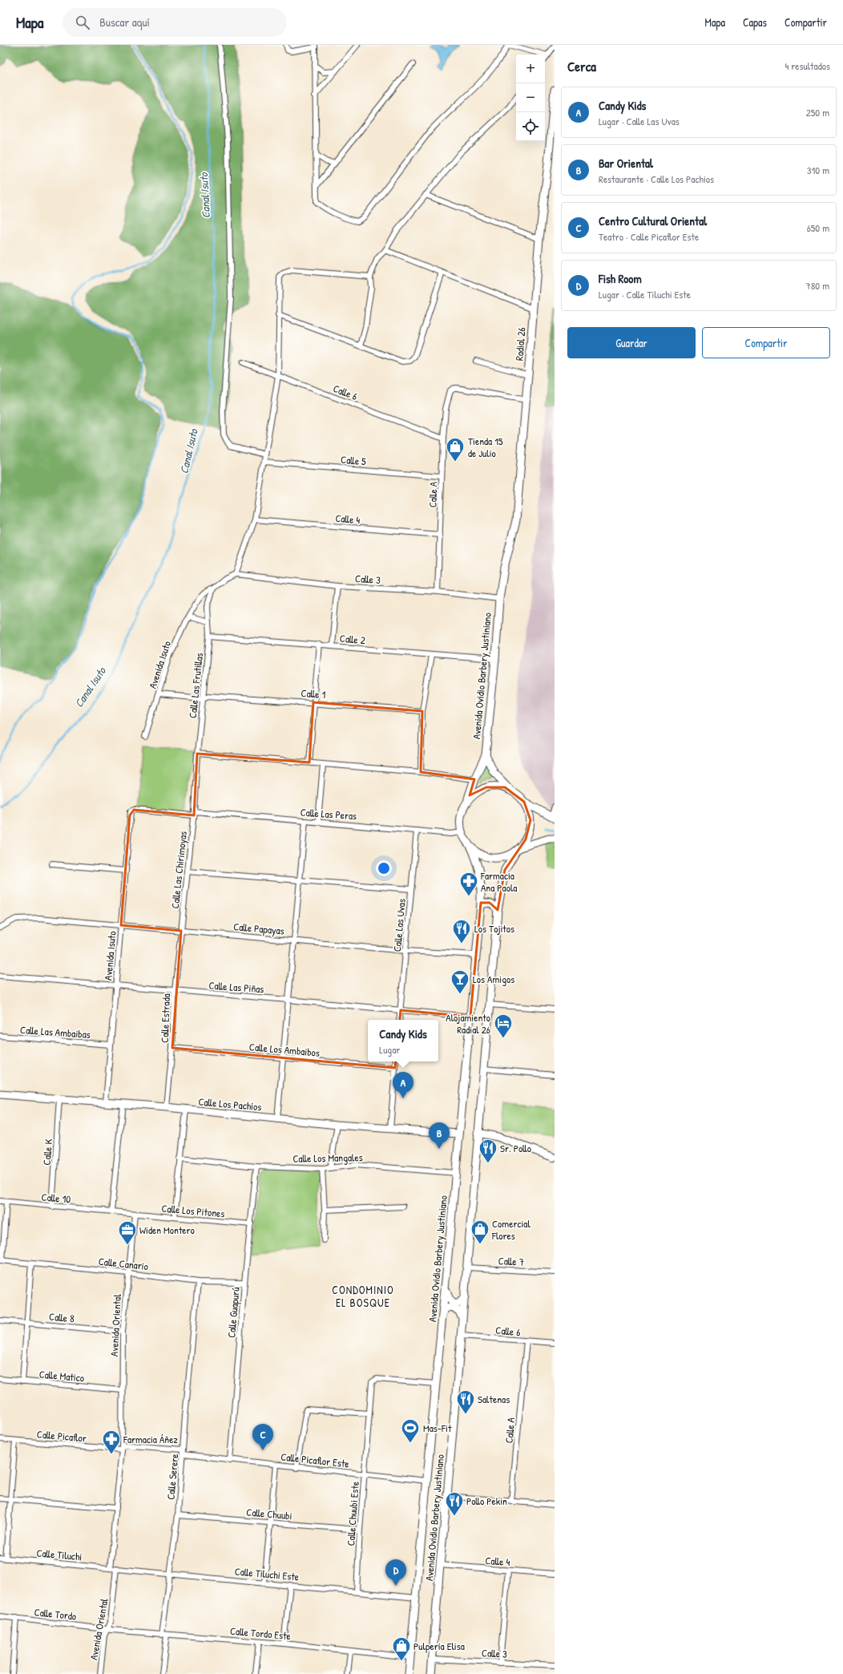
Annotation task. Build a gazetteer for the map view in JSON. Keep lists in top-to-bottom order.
{
  "streets": {
    "main road": ["Radial 26", "Avenida Ovidio Barbery Justiniano", "Calle Los Pachíos"],
    "street": [
      "Calle 6",
      "Calle 5",
      "Calle A",
      "Calle 4",
      "Calle 3",
      "Calle 2",
      "Avenida Isuto",
      "Calle Las Frutillas",
      "Calle 1",
      "Calle Las Peras",
      "Calle Las Chirimoyas",
      "Calle Las Uvas",
      "Calle Papayas",
      "Calle Las Piñas",
      "Calle Estrada",
      "Calle Las Ambaibas",
      "Calle Los Ambaibos",
      "Calle K",
      "Calle Los Mangales",
      "Calle 10",
      "Calle Los Pitones",
      "Calle 7",
      "Calle Canario",
      "Calle Guapurú",
      "Calle 8",
      "Avenida Oriental",
      "Calle Matico",
      "Calle Picaflor",
      "Calle Picaflor Este",
      "Calle Serere",
      "Calle Chuubi",
      "Calle Chuubi Este",
      "Calle Tiluchi",
      "Calle Tiluchi Este",
      "Calle Tordo",
      "Calle Tordo Este"
    ]
  },
  "crossings": [
    ["Radial 26", "Calle A"],
    ["Radial 26", "Calle 3"],
    ["Radial 26", "Avenida Ovidio Barbery Justiniano"],
    ["Calle 6", "Calle A"],
    ["Calle 6", "Avenida Ovidio Barbery Justiniano"],
    ["Calle 5", "Calle A"],
    ["Calle A", "Calle 4"],
    ["Calle A", "Calle 3"],
    ["Calle 4", "Avenida Ovidio Barbery Justiniano"],
    ["Calle 3", "Avenida Ovidio Barbery Justiniano"],
    ["Calle 2", "Avenida Ovidio Barbery Justiniano"],
    ["Calle 2", "Calle Las Frutillas"],
    ["Avenida Isuto", "Calle Las Frutillas"],
    ["Avenida Isuto", "Calle 1"],
    ["Avenida Isuto", "Calle Las Peras"],
    ["Avenida Isuto", "Calle Papayas"],
    ["Avenida Isuto", "Calle Las Piñas"],
    ["Avenida Isuto", "Calle Las Ambaibas"],
    ["Avenida Isuto", "Calle Los Pachíos"],
    ["Avenida Ovidio Barbery Justiniano", "Calle Las Peras"],
    ["Avenida Ovidio Barbery Justiniano", "Calle Papayas"],
    ["Avenida Ovidio Barbery Justiniano", "Calle Las Piñas"],
    ["Avenida Ovidio Barbery Justiniano", "Calle Los Pachíos"],
    ["Avenida Ovidio Barbery Justiniano", "Calle Los Mangales"],
    ["Avenida Ovidio Barbery Justiniano", "Calle 7"],
    ["Avenida Ovidio Barbery Justiniano", "Calle Picaflor Este"],
    ["Avenida Ovidio Barbery Justiniano", "Calle Chuubi Este"],
    ["Avenida Ovidio Barbery Justiniano", "Calle Tiluchi Este"],
    ["Avenida Ovidio Barbery Justiniano", "Calle Tordo Este"],
    ["Calle Las Frutillas", "Calle 1"],
    ["Calle Las Frutillas", "Calle Las Peras"],
    ["Calle Las Frutillas", "Calle Las Chirimoyas"],
    ["Calle Las Peras", "Calle Las Chirimoyas"],
    ["Calle Las Peras", "Calle Las Uvas"],
    ["Calle Las Chirimoyas", "Calle Papayas"],
    ["Calle Las Chirimoyas", "Calle Estrada"],
    ["Calle Las Uvas", "Calle Papayas"],
    ["Calle Las Uvas", "Calle Las Piñas"],
    ["Calle Papayas", "Calle Estrada"],
    ["Calle Las Piñas", "Calle Estrada"],
    ["Calle Estrada", "Calle Los Ambaibos"],
    ["Calle Estrada", "Calle Los Pachíos"],
    ["Calle Los Pachíos", "Calle K"],
    ["Calle K", "Calle 10"],
    ["Calle Los Mangales", "Calle Guapurú"],
    ["Calle Los Pitones", "Calle Guapurú"],
    ["Calle Los Pitones", "Avenida Oriental"],
    ["Calle Canario", "Calle Guapurú"],
    ["Calle Canario", "Avenida Oriental"],
    ["Calle Canario", "Calle Serere"],
    ["Calle Guapurú", "Calle Picaflor Este"],
    ["Calle 8", "Avenida Oriental"],
    ["Avenida Oriental", "Calle Matico"],
    ["Avenida Oriental", "Calle Picaflor"],
    ["Avenida Oriental", "Calle Picaflor Este"],
    ["Avenida Oriental", "Calle Tiluchi"],
    ["Avenida Oriental", "Calle Tiluchi Este"],
    ["Avenida Oriental", "Calle Tordo"],
    ["Avenida Oriental", "Calle Tordo Este"],
    ["Calle Picaflor", "Calle Picaflor Este"],
    ["Calle Picaflor Este", "Calle Serere"],
    ["Calle Picaflor Este", "Calle Chuubi Este"],
    ["Calle Serere", "Calle Chuubi"],
    ["Calle Serere", "Calle Tiluchi Este"],
    ["Calle Serere", "Calle Tordo Este"],
    ["Calle Chuubi", "Calle Chuubi Este"],
    ["Calle Chuubi Este", "Calle Tiluchi Este"],
    ["Calle Tiluchi", "Calle Tiluchi Este"],
    ["Calle Tordo", "Calle Tordo Este"]
  ],
  "districts": ["CONDOMINIO EL BOSQUE"],
  "water": ["Canal Isuto"],
  "places": {
    "shop": ["Tienda 15 de Julio", "Comercial Flores", "Pulpería Elisa"],
    "pharmacy": ["Farmacía Ana Paola", "Farmacia Áñez"],
    "restaurant": [
      "Los Tojitos",
      "Sr. Pollo",
      "Saltenas",
      "Pollo Pekin"
    ],
    "bar": ["Los Amigos"],
    "hotel": ["Alojamiento Radial 26"],
    "office": ["Widen Montero"],
    "sports": ["Mas-Fit"]
  },
  "page": {
    "header": "Mapa",
    "search": "Buscar aquí",
    "nav": ["Mapa", "Capas", "Compartir"],
    "heading": ["Cerca", "4 resultados"],
    "map_buttons": ["+", "−"],
    "list": [
      {
        "mark": "A",
        "name": "Candy Kids",
        "note": "Lugar · Calle Las Uvas",
        "value": "250 m"
      },
      {
        "mark": "B",
        "name": "Bar Oriental",
        "note": "Restaurante · Calle Los Pachíos",
        "value": "310 m"
      },
      {
        "mark": "C",
        "name": "Centro Cultural Oriental",
        "note": "Teatro · Calle Picaflor Este",
        "value": "650 m"
      },
      {
        "mark": "D",
        "name": "Fish Room",
        "note": "Lugar · Calle Tiluchi Este",
        "value": "780 m"
      }
    ],
    "buttons": ["Guardar", "Compartir"],
    "popup": ["Candy Kids", "Lugar"],
    "pins": [
      "A",
      "B",
      "C",
      "D"
    ]
  }
}
